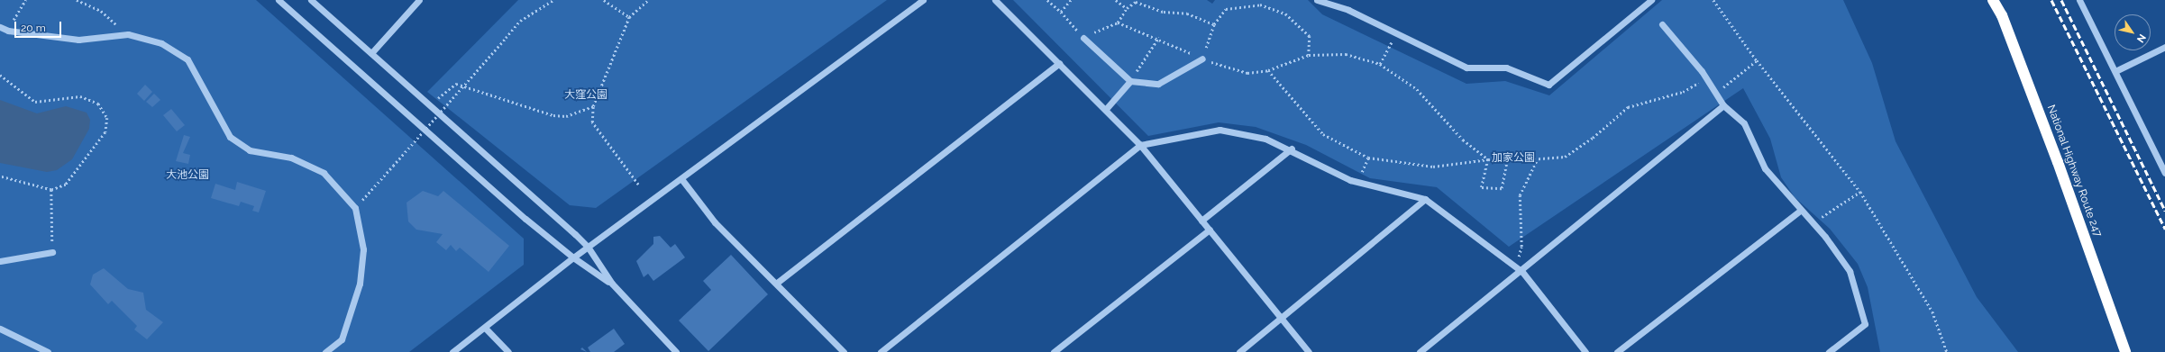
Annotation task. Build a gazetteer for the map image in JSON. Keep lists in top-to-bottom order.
{
  "streets": {
    "highway": ["National Highway Route 247"]
  },
  "parks": ["大窪公園", "加家公園", "大池公園"],
  "scale_bar": "20 m",
  "north": "bottom right"
}
